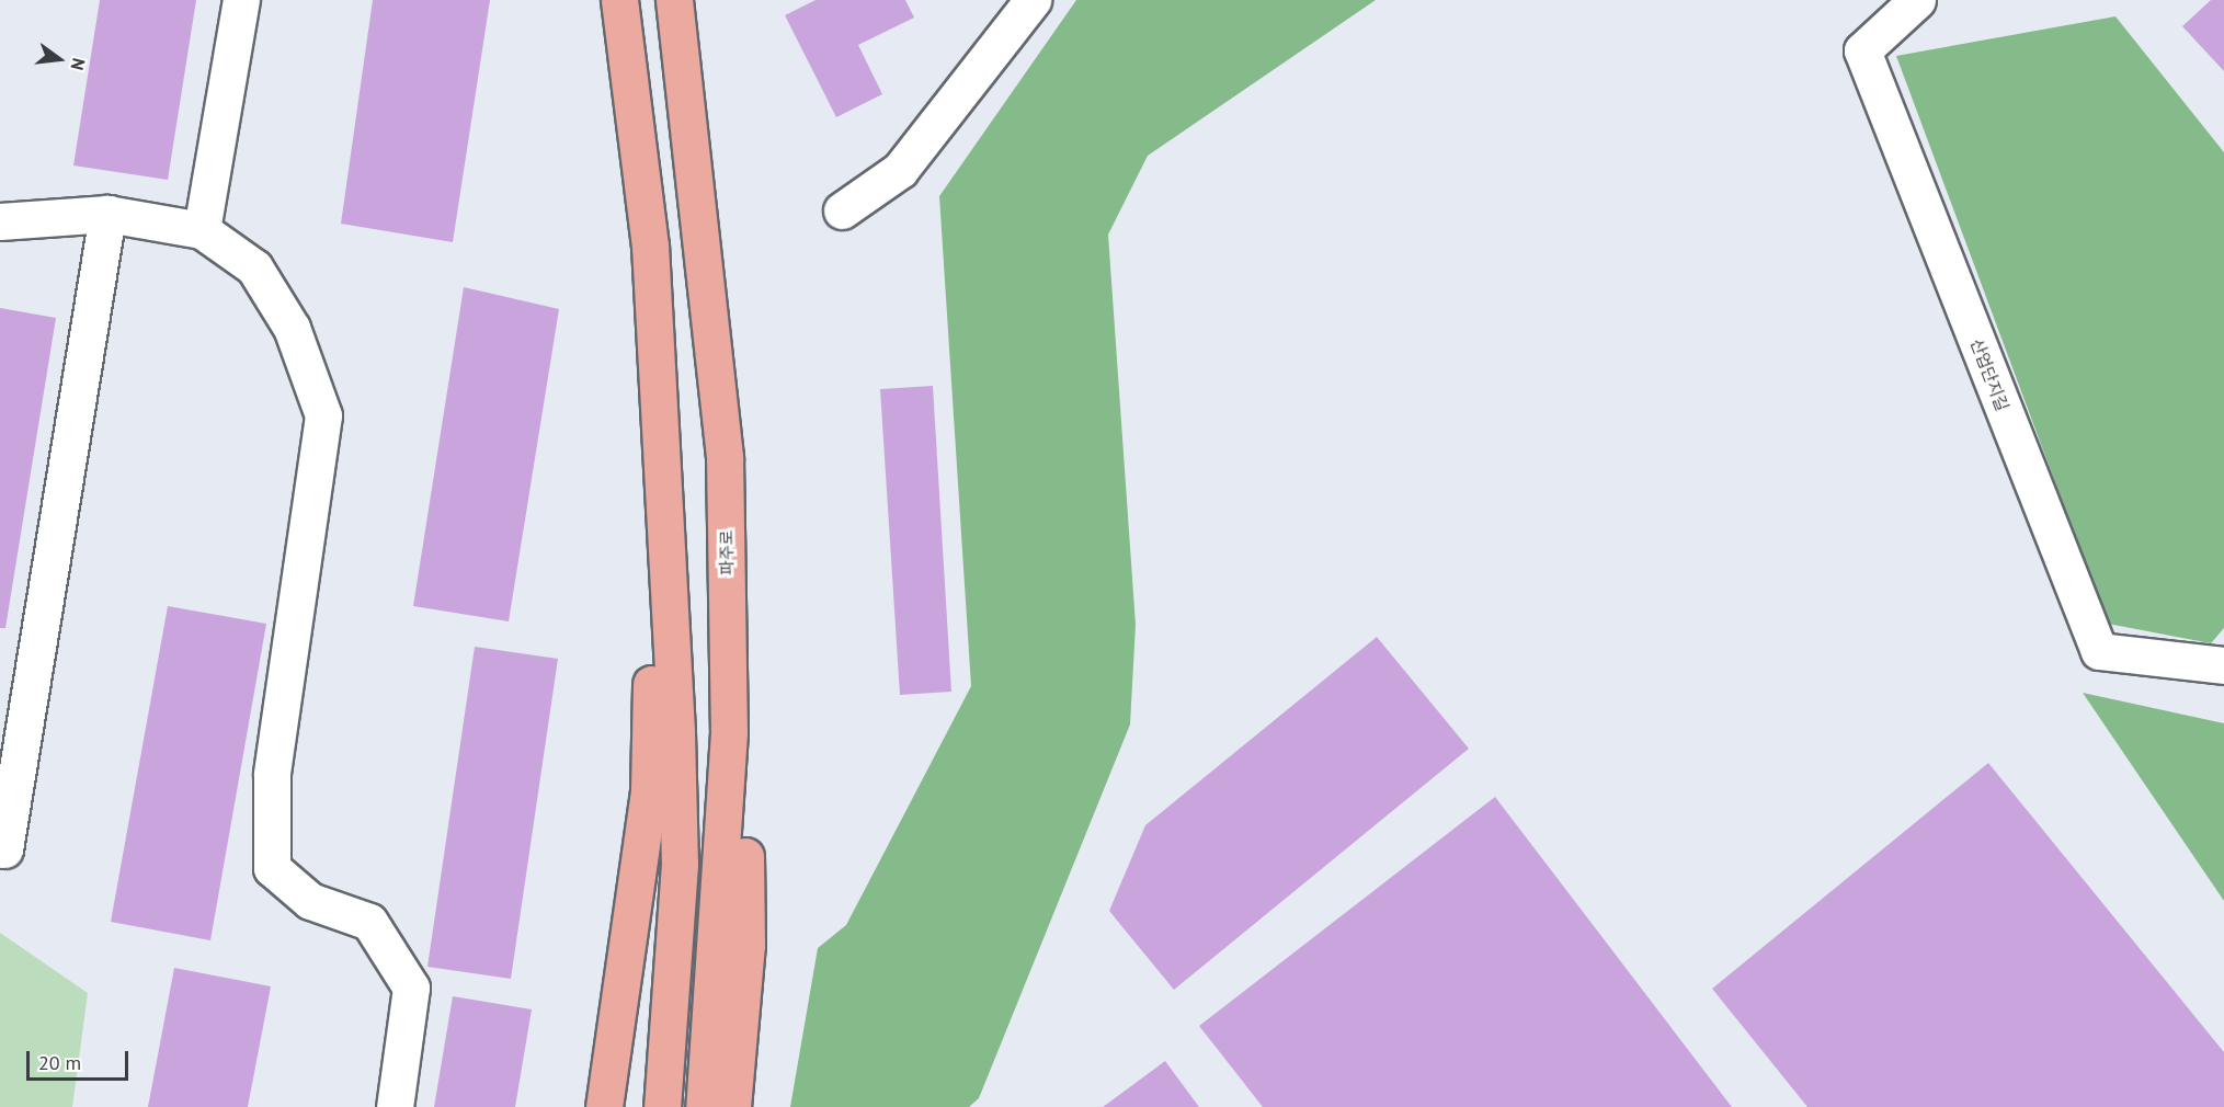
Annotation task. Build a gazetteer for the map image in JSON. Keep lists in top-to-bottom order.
{
  "streets": {
    "main road": ["파주로"],
    "street": ["산업단지길"]
  },
  "scale_bar": "20 m",
  "north": "right"
}
